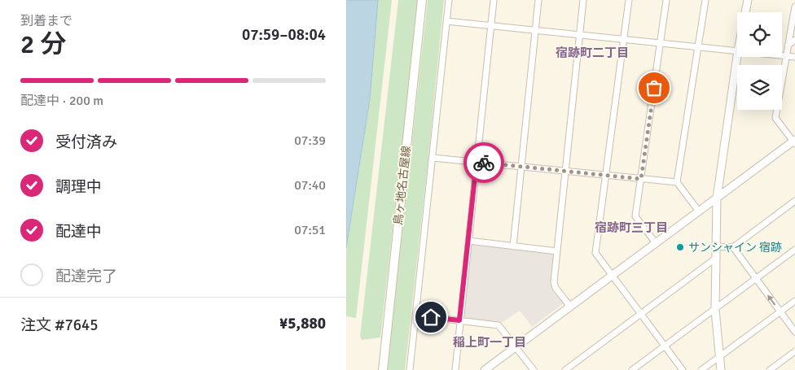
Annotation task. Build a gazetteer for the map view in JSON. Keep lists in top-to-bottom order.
{
  "streets": {
    "main road": ["鳥ヶ地名古屋線"]
  },
  "districts": ["宿跡町二丁目", "宿跡町三丁目", "稲上町一丁目"],
  "places": ["サンシャイン 宿跡"],
  "page": {
    "heading": ["2 分", "到着まで", "07:59–08:04"],
    "panel": ["注文 #7645", "¥5,880"],
    "bar": "配達中 · 200 m",
    "list": [
      ["受付済み", "07:39"],
      ["調理中", "07:40"],
      ["配達中", "07:51"],
      "配達完了"
    ]
  }
}
